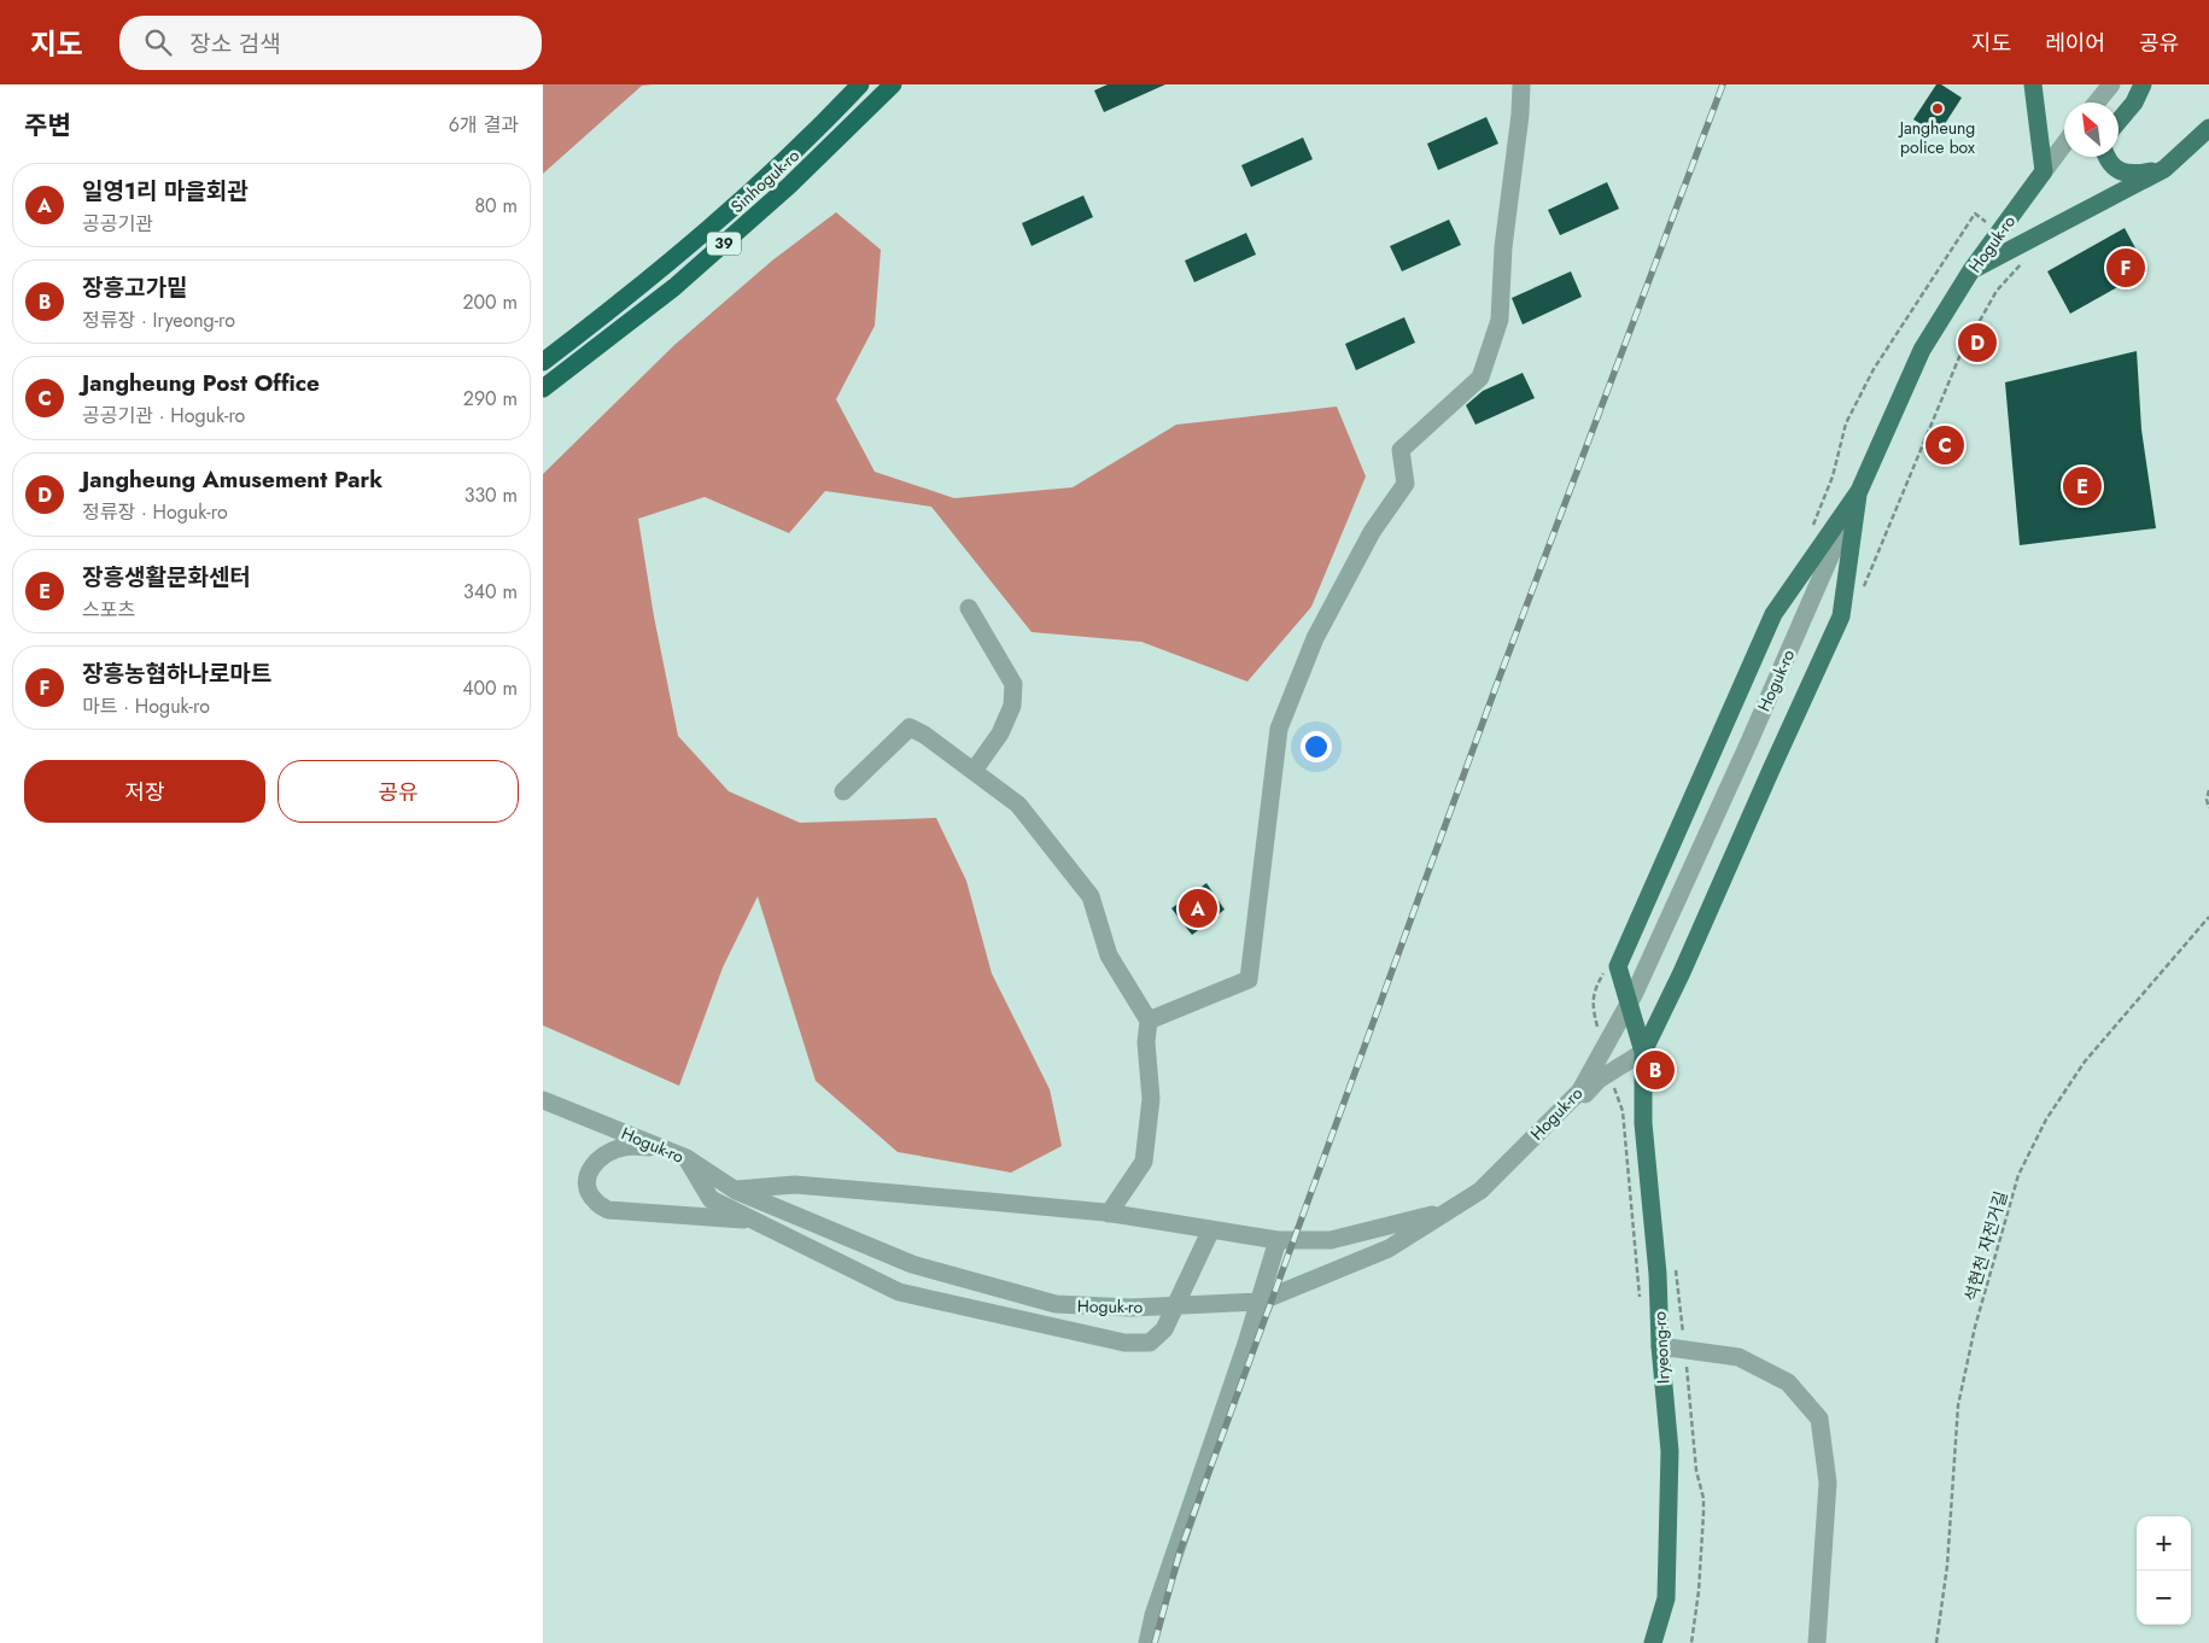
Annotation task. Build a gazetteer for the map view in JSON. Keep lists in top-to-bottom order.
{
  "streets": {
    "highway": ["Sinhoguk-ro", "39"],
    "main road": ["Hoguk-ro", "Iryeong-ro"],
    "path": ["석현천 자전거길"]
  },
  "places": ["Jangheung police box"],
  "north": "top left",
  "page": {
    "header": "지도",
    "search": "장소 검색",
    "nav": ["지도", "레이어", "공유"],
    "heading": ["주변", "6개 결과"],
    "list": [
      {
        "mark": "A",
        "name": "일영1리 마을회관",
        "note": "공공기관",
        "value": "80 m"
      },
      {
        "mark": "B",
        "name": "장흥고가밑",
        "note": "정류장 · Iryeong-ro",
        "value": "200 m"
      },
      {
        "mark": "C",
        "name": "Jangheung Post Office",
        "note": "공공기관 · Hoguk-ro",
        "value": "290 m"
      },
      {
        "mark": "D",
        "name": "Jangheung Amusement Park",
        "note": "정류장 · Hoguk-ro",
        "value": "330 m"
      },
      {
        "mark": "E",
        "name": "장흥생활문화센터",
        "note": "스포츠",
        "value": "340 m"
      },
      {
        "mark": "F",
        "name": "장흥농협하나로마트",
        "note": "마트 · Hoguk-ro",
        "value": "400 m"
      }
    ],
    "pins": [
      "F",
      "D",
      "C",
      "E",
      "A",
      "B"
    ],
    "buttons": ["저장", "공유"],
    "map_buttons": ["+", "−"]
  }
}
